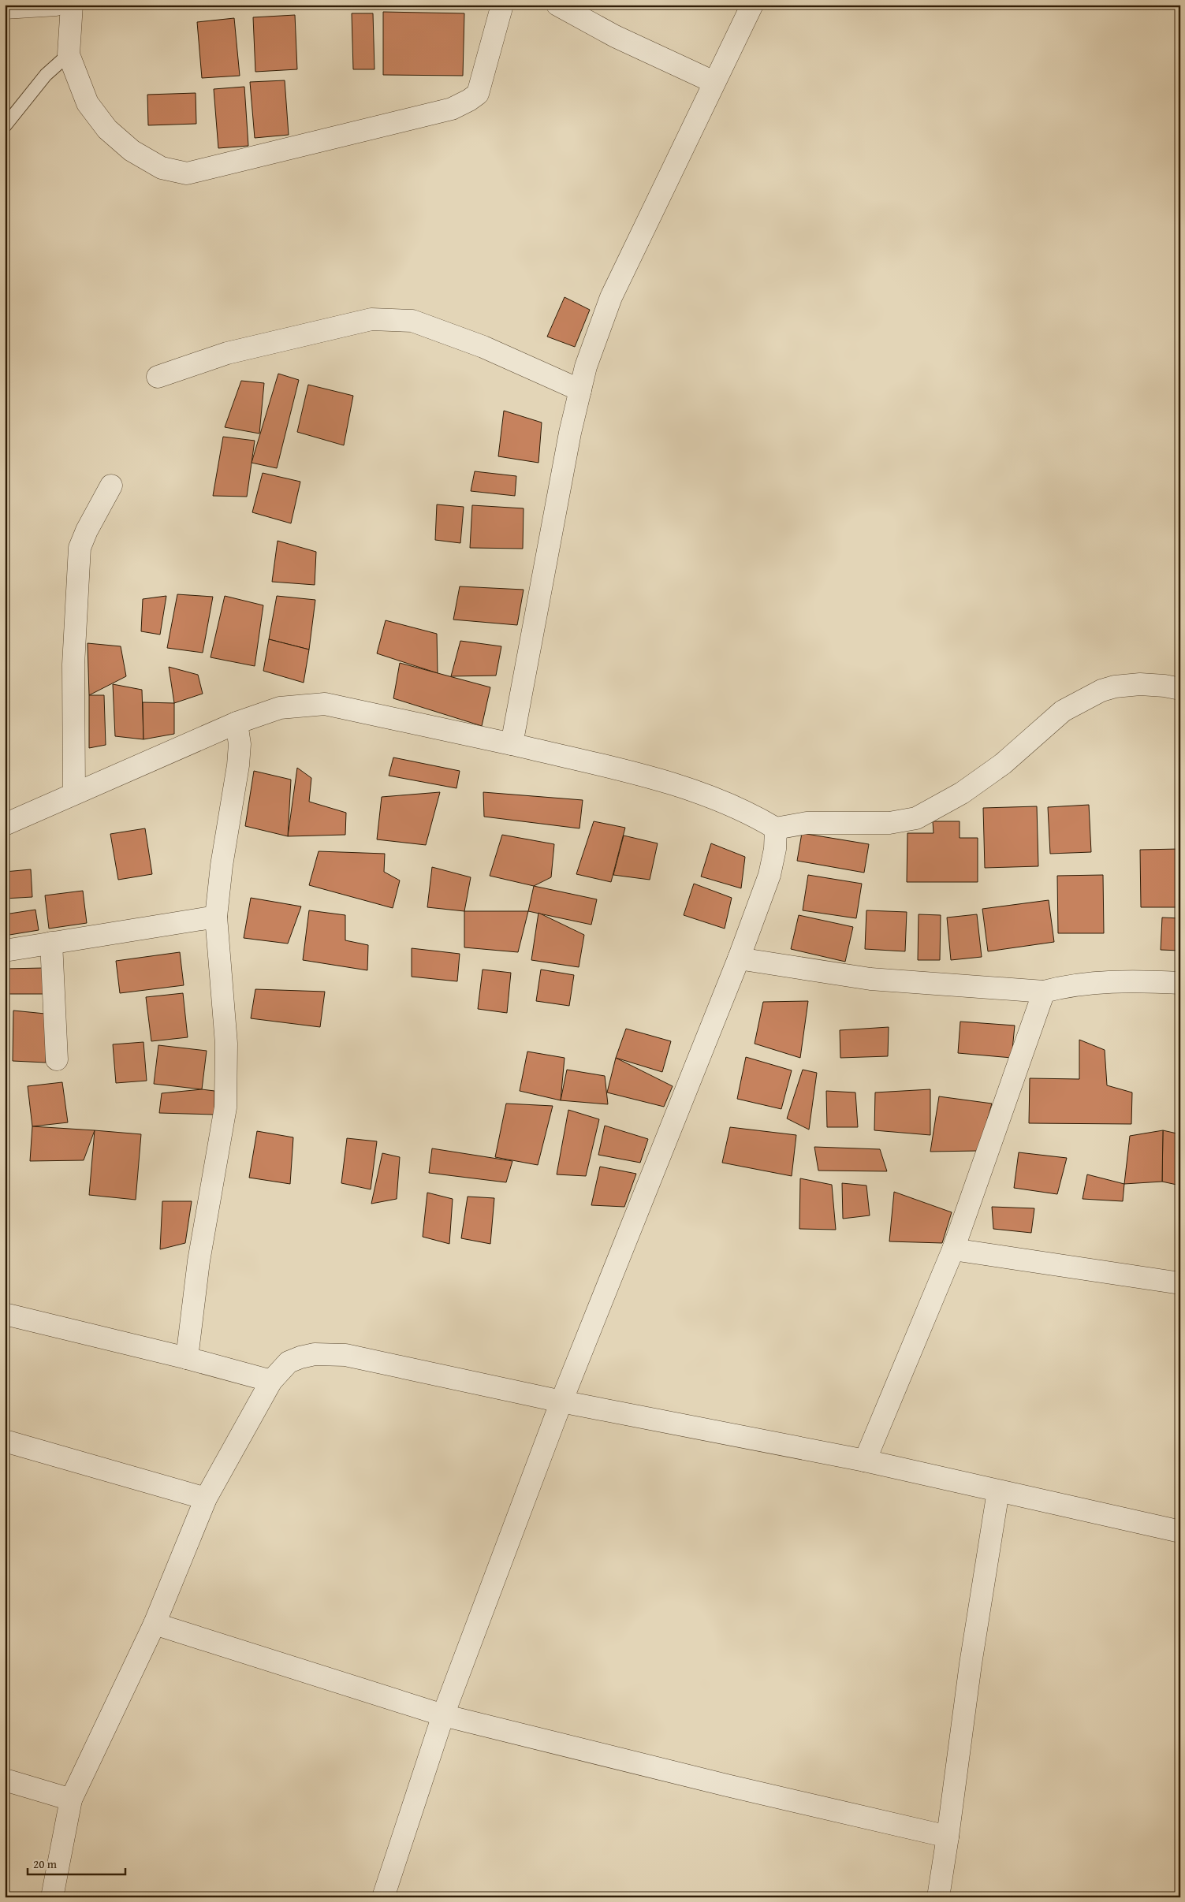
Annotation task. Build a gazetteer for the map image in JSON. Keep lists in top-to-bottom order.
{
  "scale_bar": "20 m"
}
